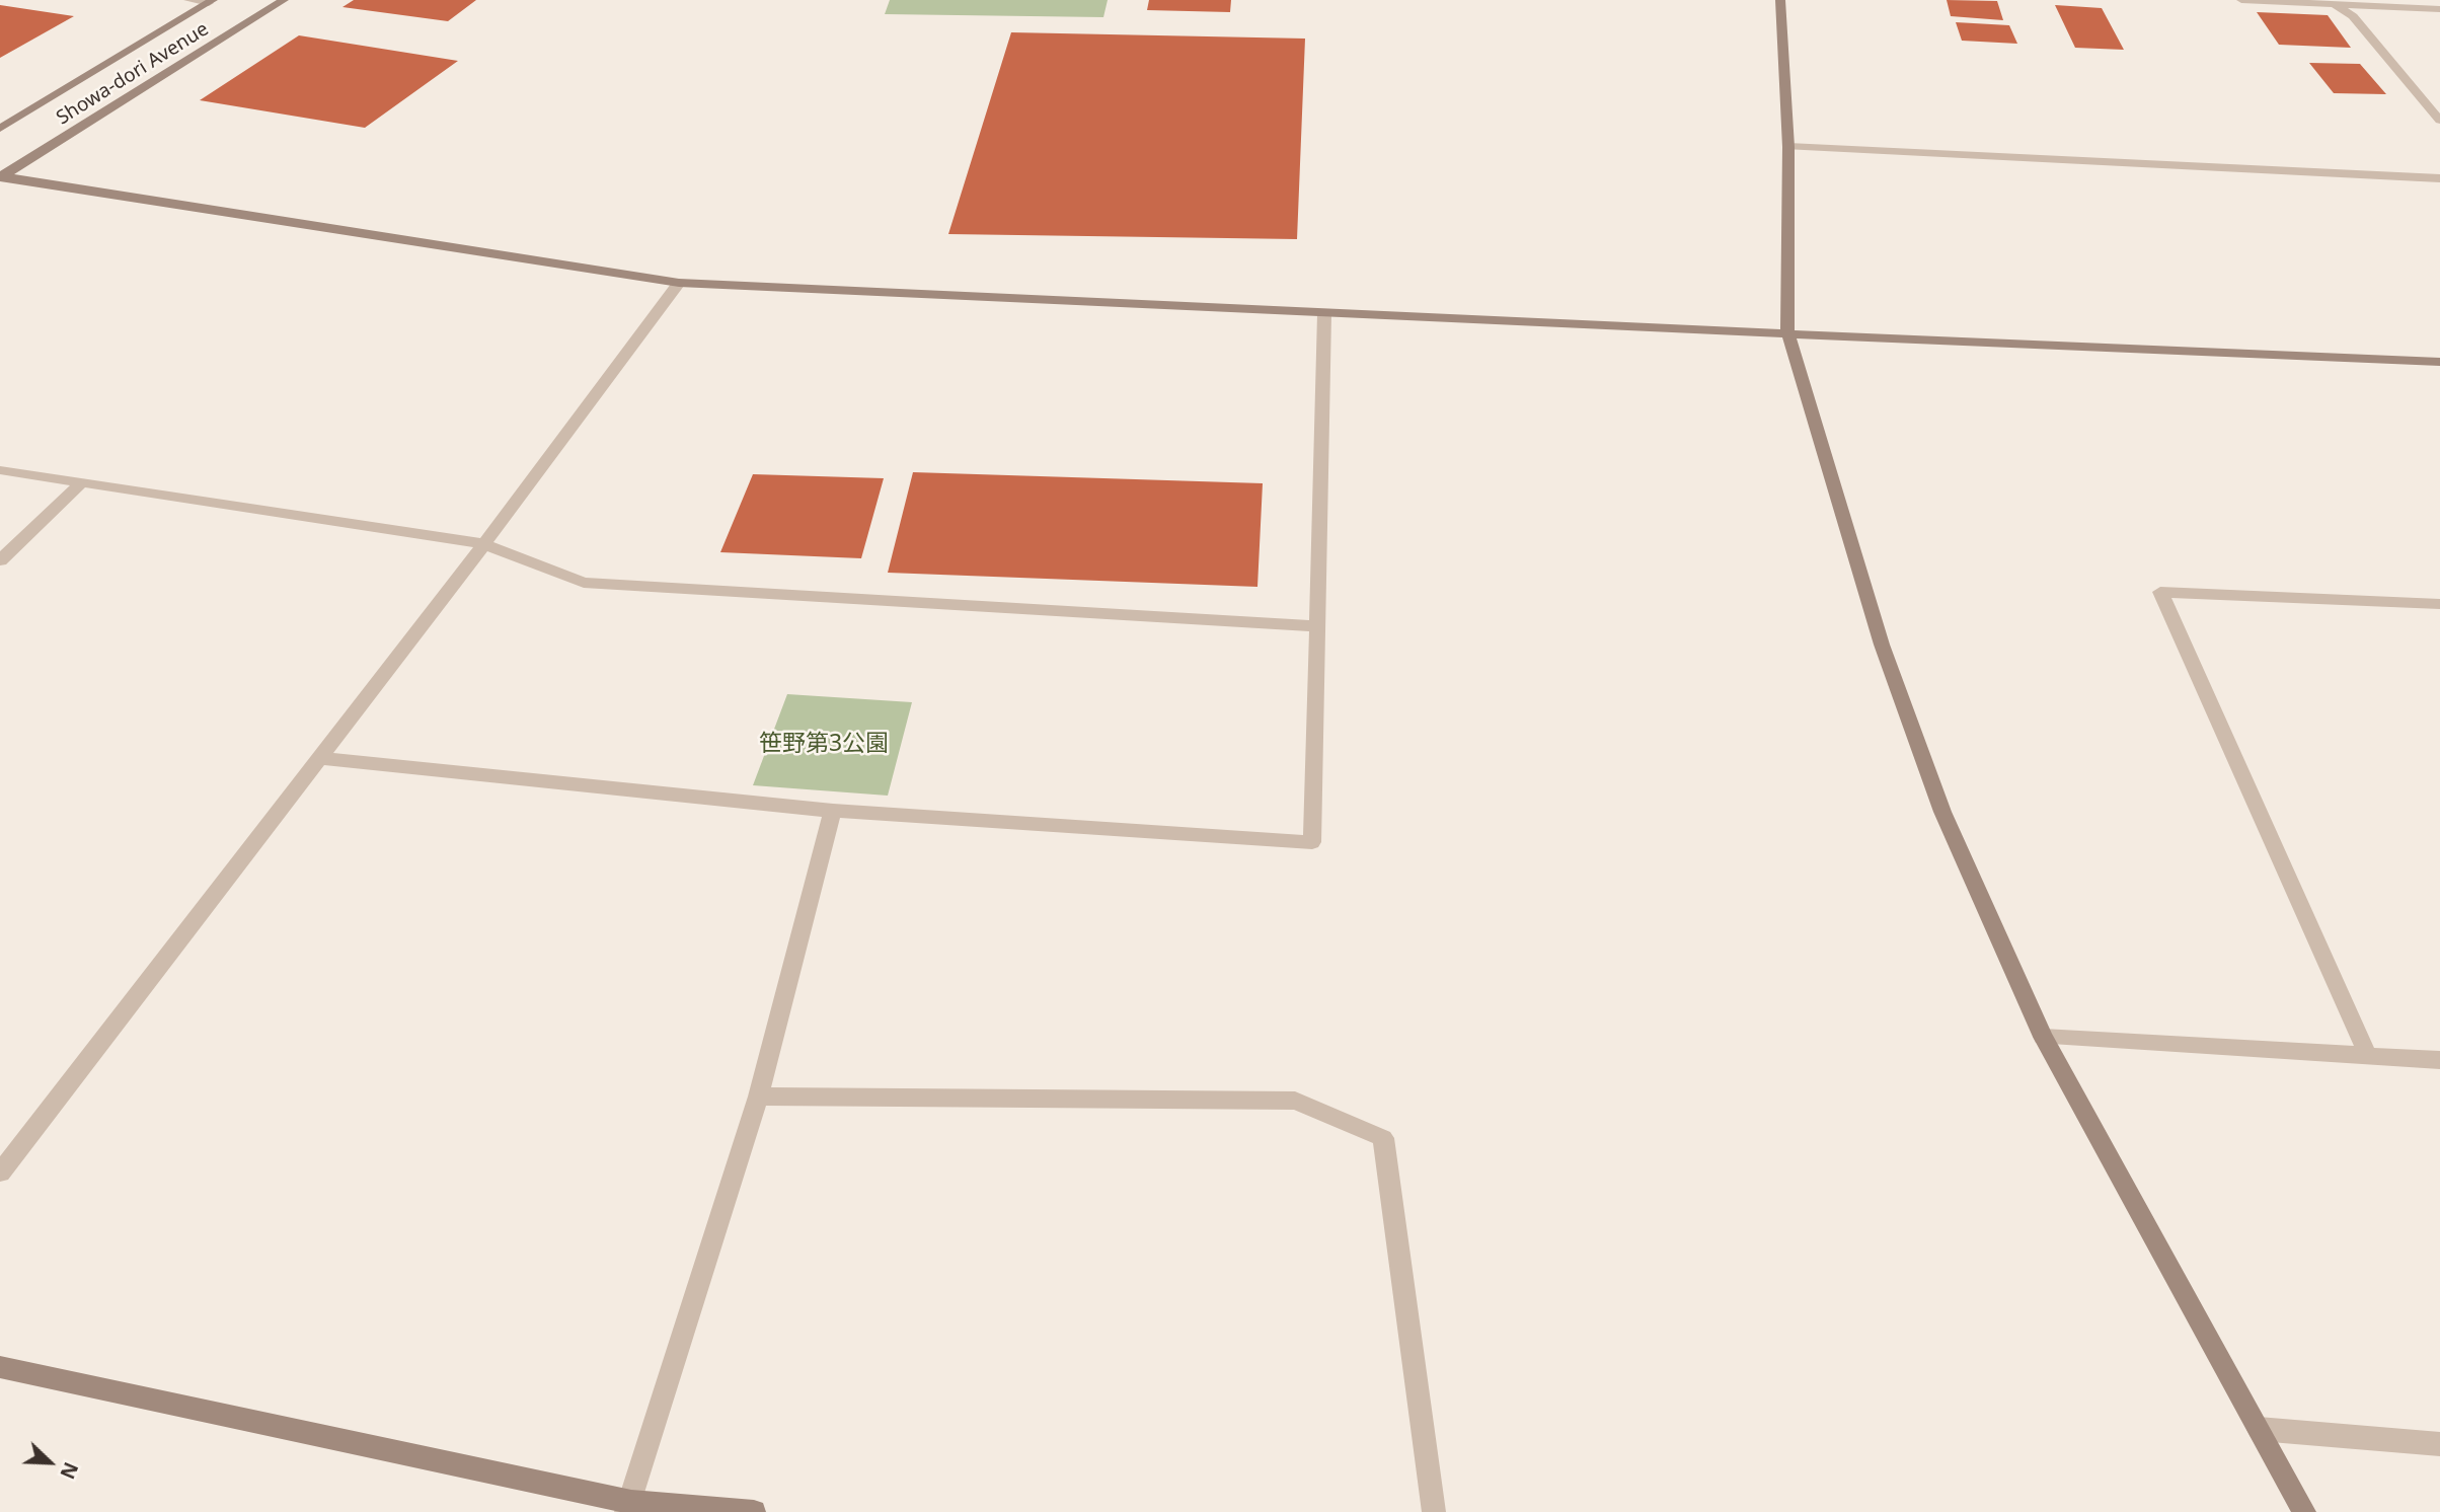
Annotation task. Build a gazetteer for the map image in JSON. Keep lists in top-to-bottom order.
{
  "streets": {
    "street": ["Showa-dori Avenue"]
  },
  "parks": ["笹野第3公園"],
  "north": "bottom right"
}
